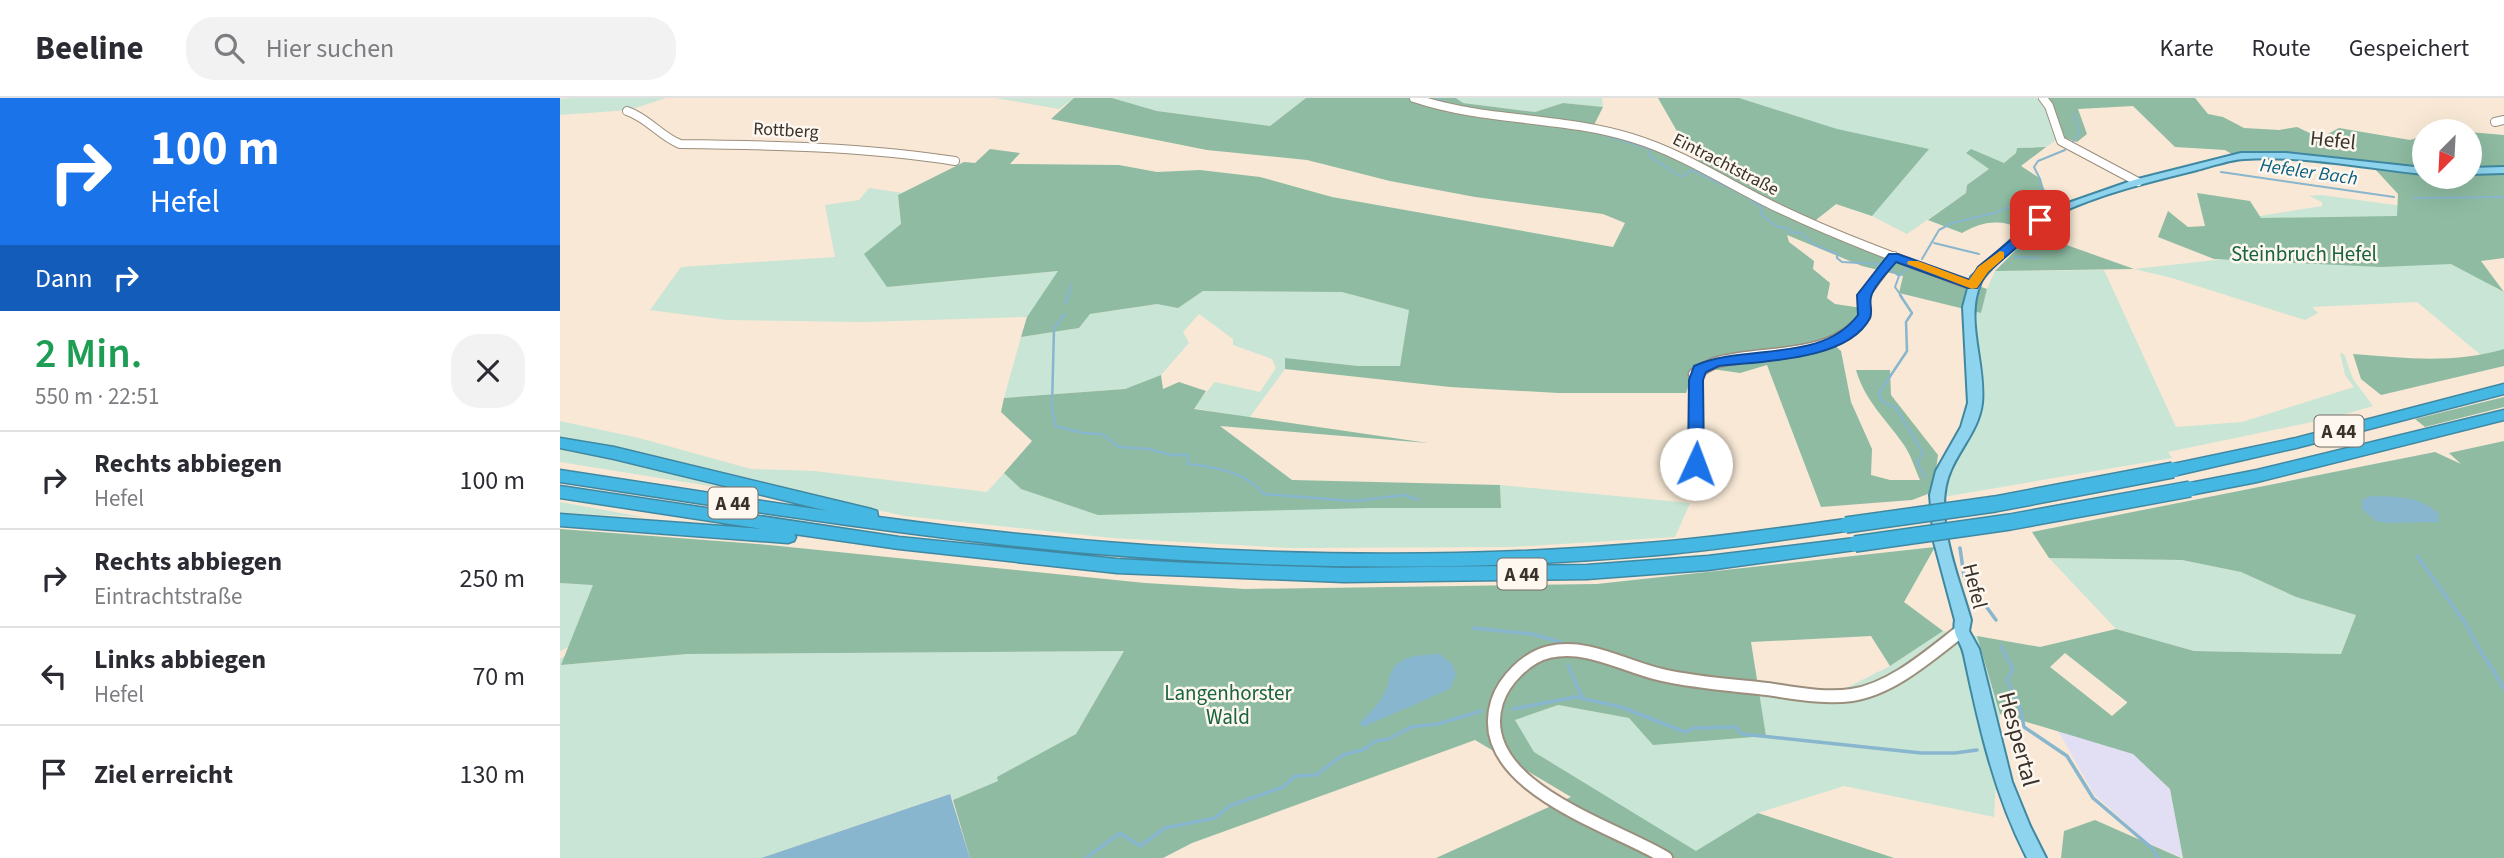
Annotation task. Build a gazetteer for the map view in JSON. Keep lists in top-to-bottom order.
{
  "streets": {
    "highway": ["A 44"],
    "main road": ["Hefel", "Hespertal"],
    "street": ["Rottberg", "Eintrachtstraße"]
  },
  "crossings": [
    ["Hefel", "Eintrachtstraße"],
    ["Hefel", "Hespertal"]
  ],
  "water": ["Hefeler Bach"],
  "parks": ["Steinbruch Hefel", "Langenhorster Wald"],
  "north": "bottom left",
  "page": {
    "header": "Beeline",
    "search": "Hier suchen",
    "nav": ["Karte", "Route", "Gespeichert"],
    "turn": ["100 m", "Hefel"],
    "then": "Dann",
    "heading": ["2 Min.", "550 m · 22:51"],
    "list": [
      {
        "name": "Rechts abbiegen",
        "note": "Hefel",
        "value": "100 m"
      },
      {
        "name": "Rechts abbiegen",
        "note": "Eintrachtstraße",
        "value": "250 m"
      },
      {
        "name": "Links abbiegen",
        "note": "Hefel",
        "value": "70 m"
      },
      {
        "name": "Ziel erreicht",
        "value": "130 m"
      }
    ]
  }
}
